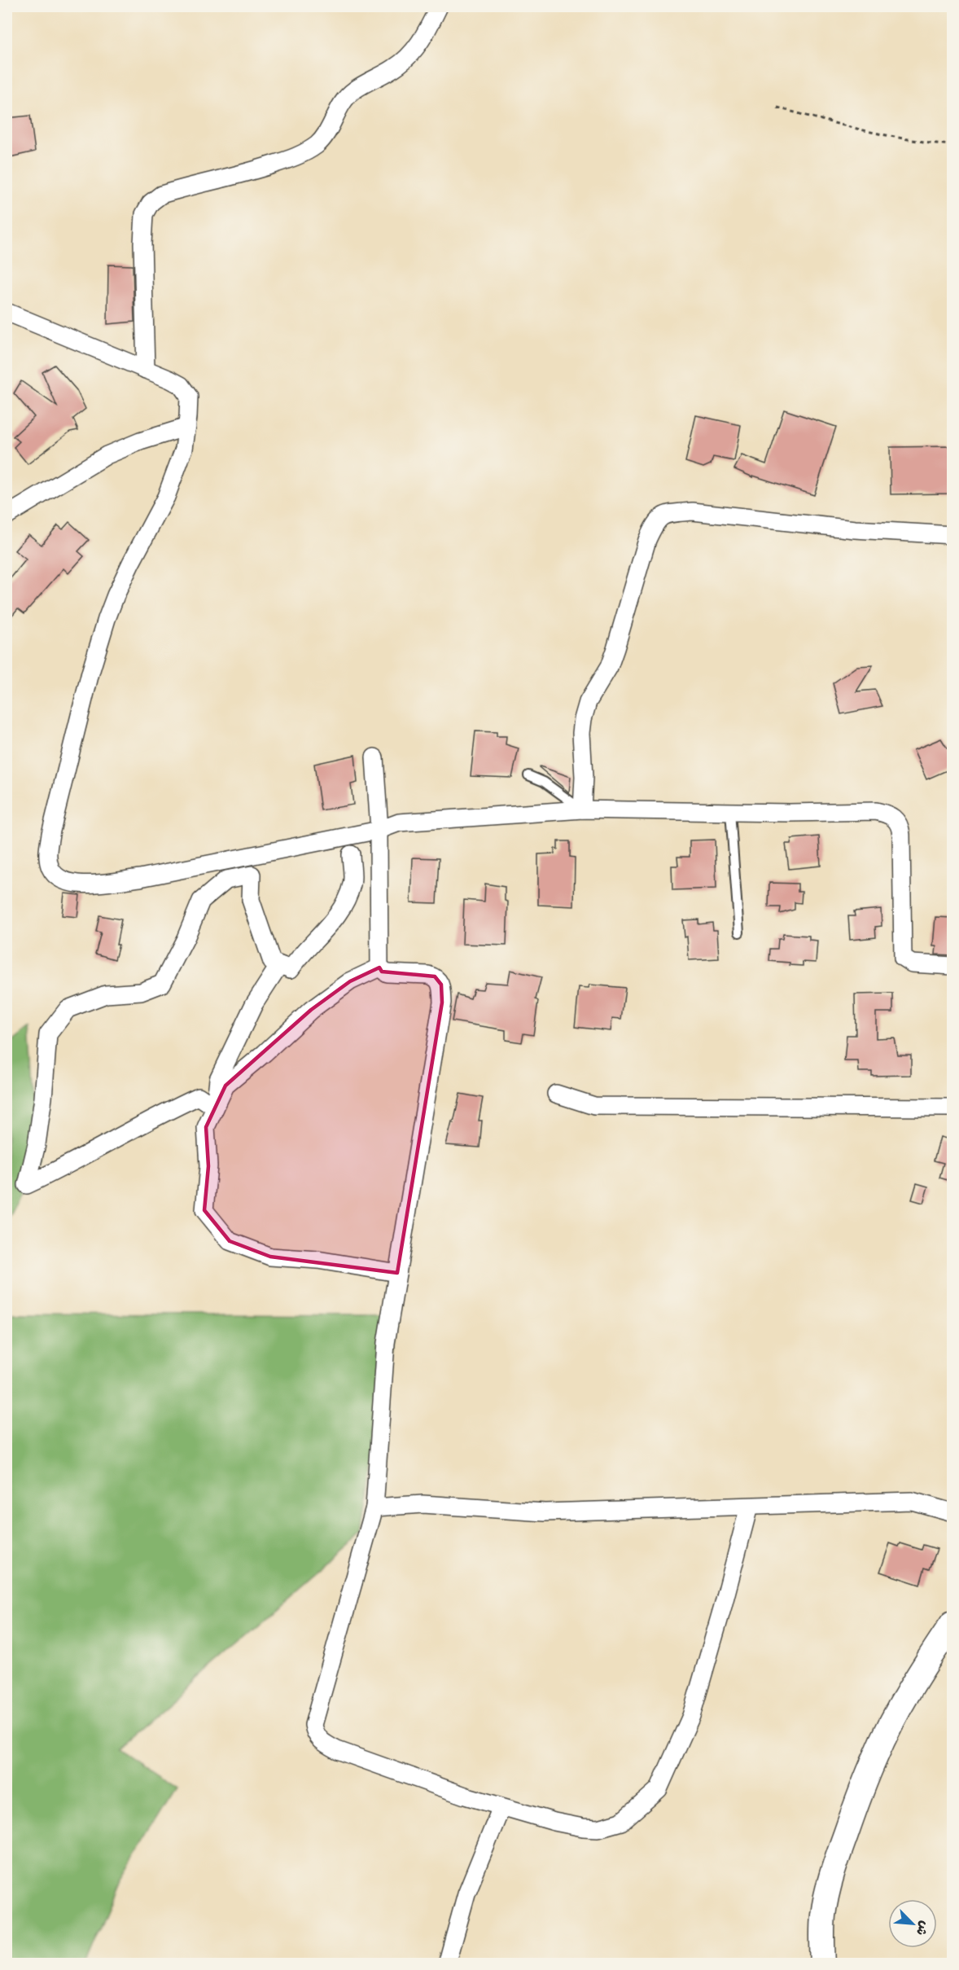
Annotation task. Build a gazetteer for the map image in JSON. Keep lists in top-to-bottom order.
{
  "north": "bottom right"
}
